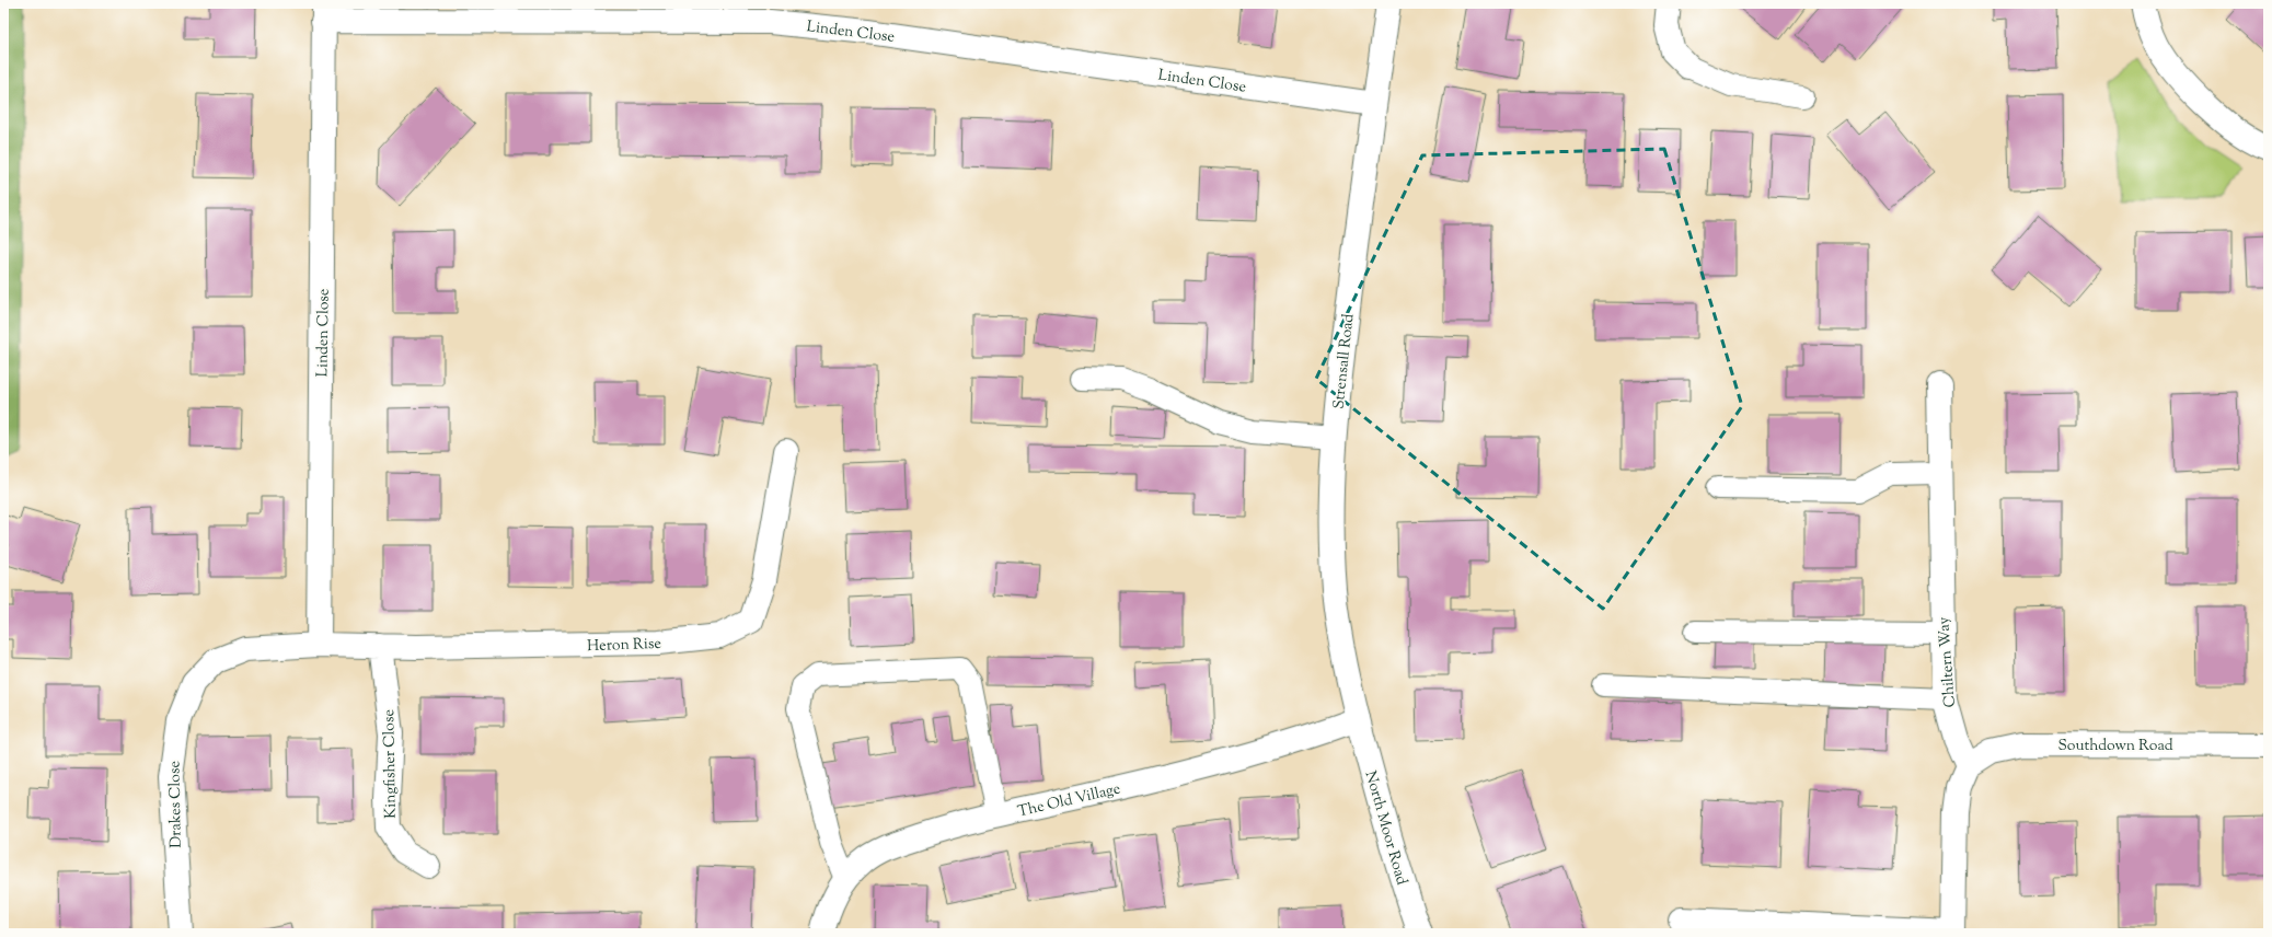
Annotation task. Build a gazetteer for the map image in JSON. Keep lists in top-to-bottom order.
{
  "streets": {
    "street": [
      "Linden Close",
      "Strensall Road",
      "Heron Rise",
      "Chiltern Way",
      "Southdown Road",
      "Kingfisher Close",
      "The Old Village",
      "Drakes Close",
      "North Moor Road"
    ]
  },
  "crossings": [
    ["Linden Close", "Strensall Road"],
    ["Linden Close", "Heron Rise"],
    ["Linden Close", "Drakes Close"],
    ["Strensall Road", "The Old Village"],
    ["Strensall Road", "North Moor Road"],
    ["Heron Rise", "Kingfisher Close"],
    ["Heron Rise", "Drakes Close"],
    ["Chiltern Way", "Southdown Road"],
    ["The Old Village", "North Moor Road"]
  ]
}
